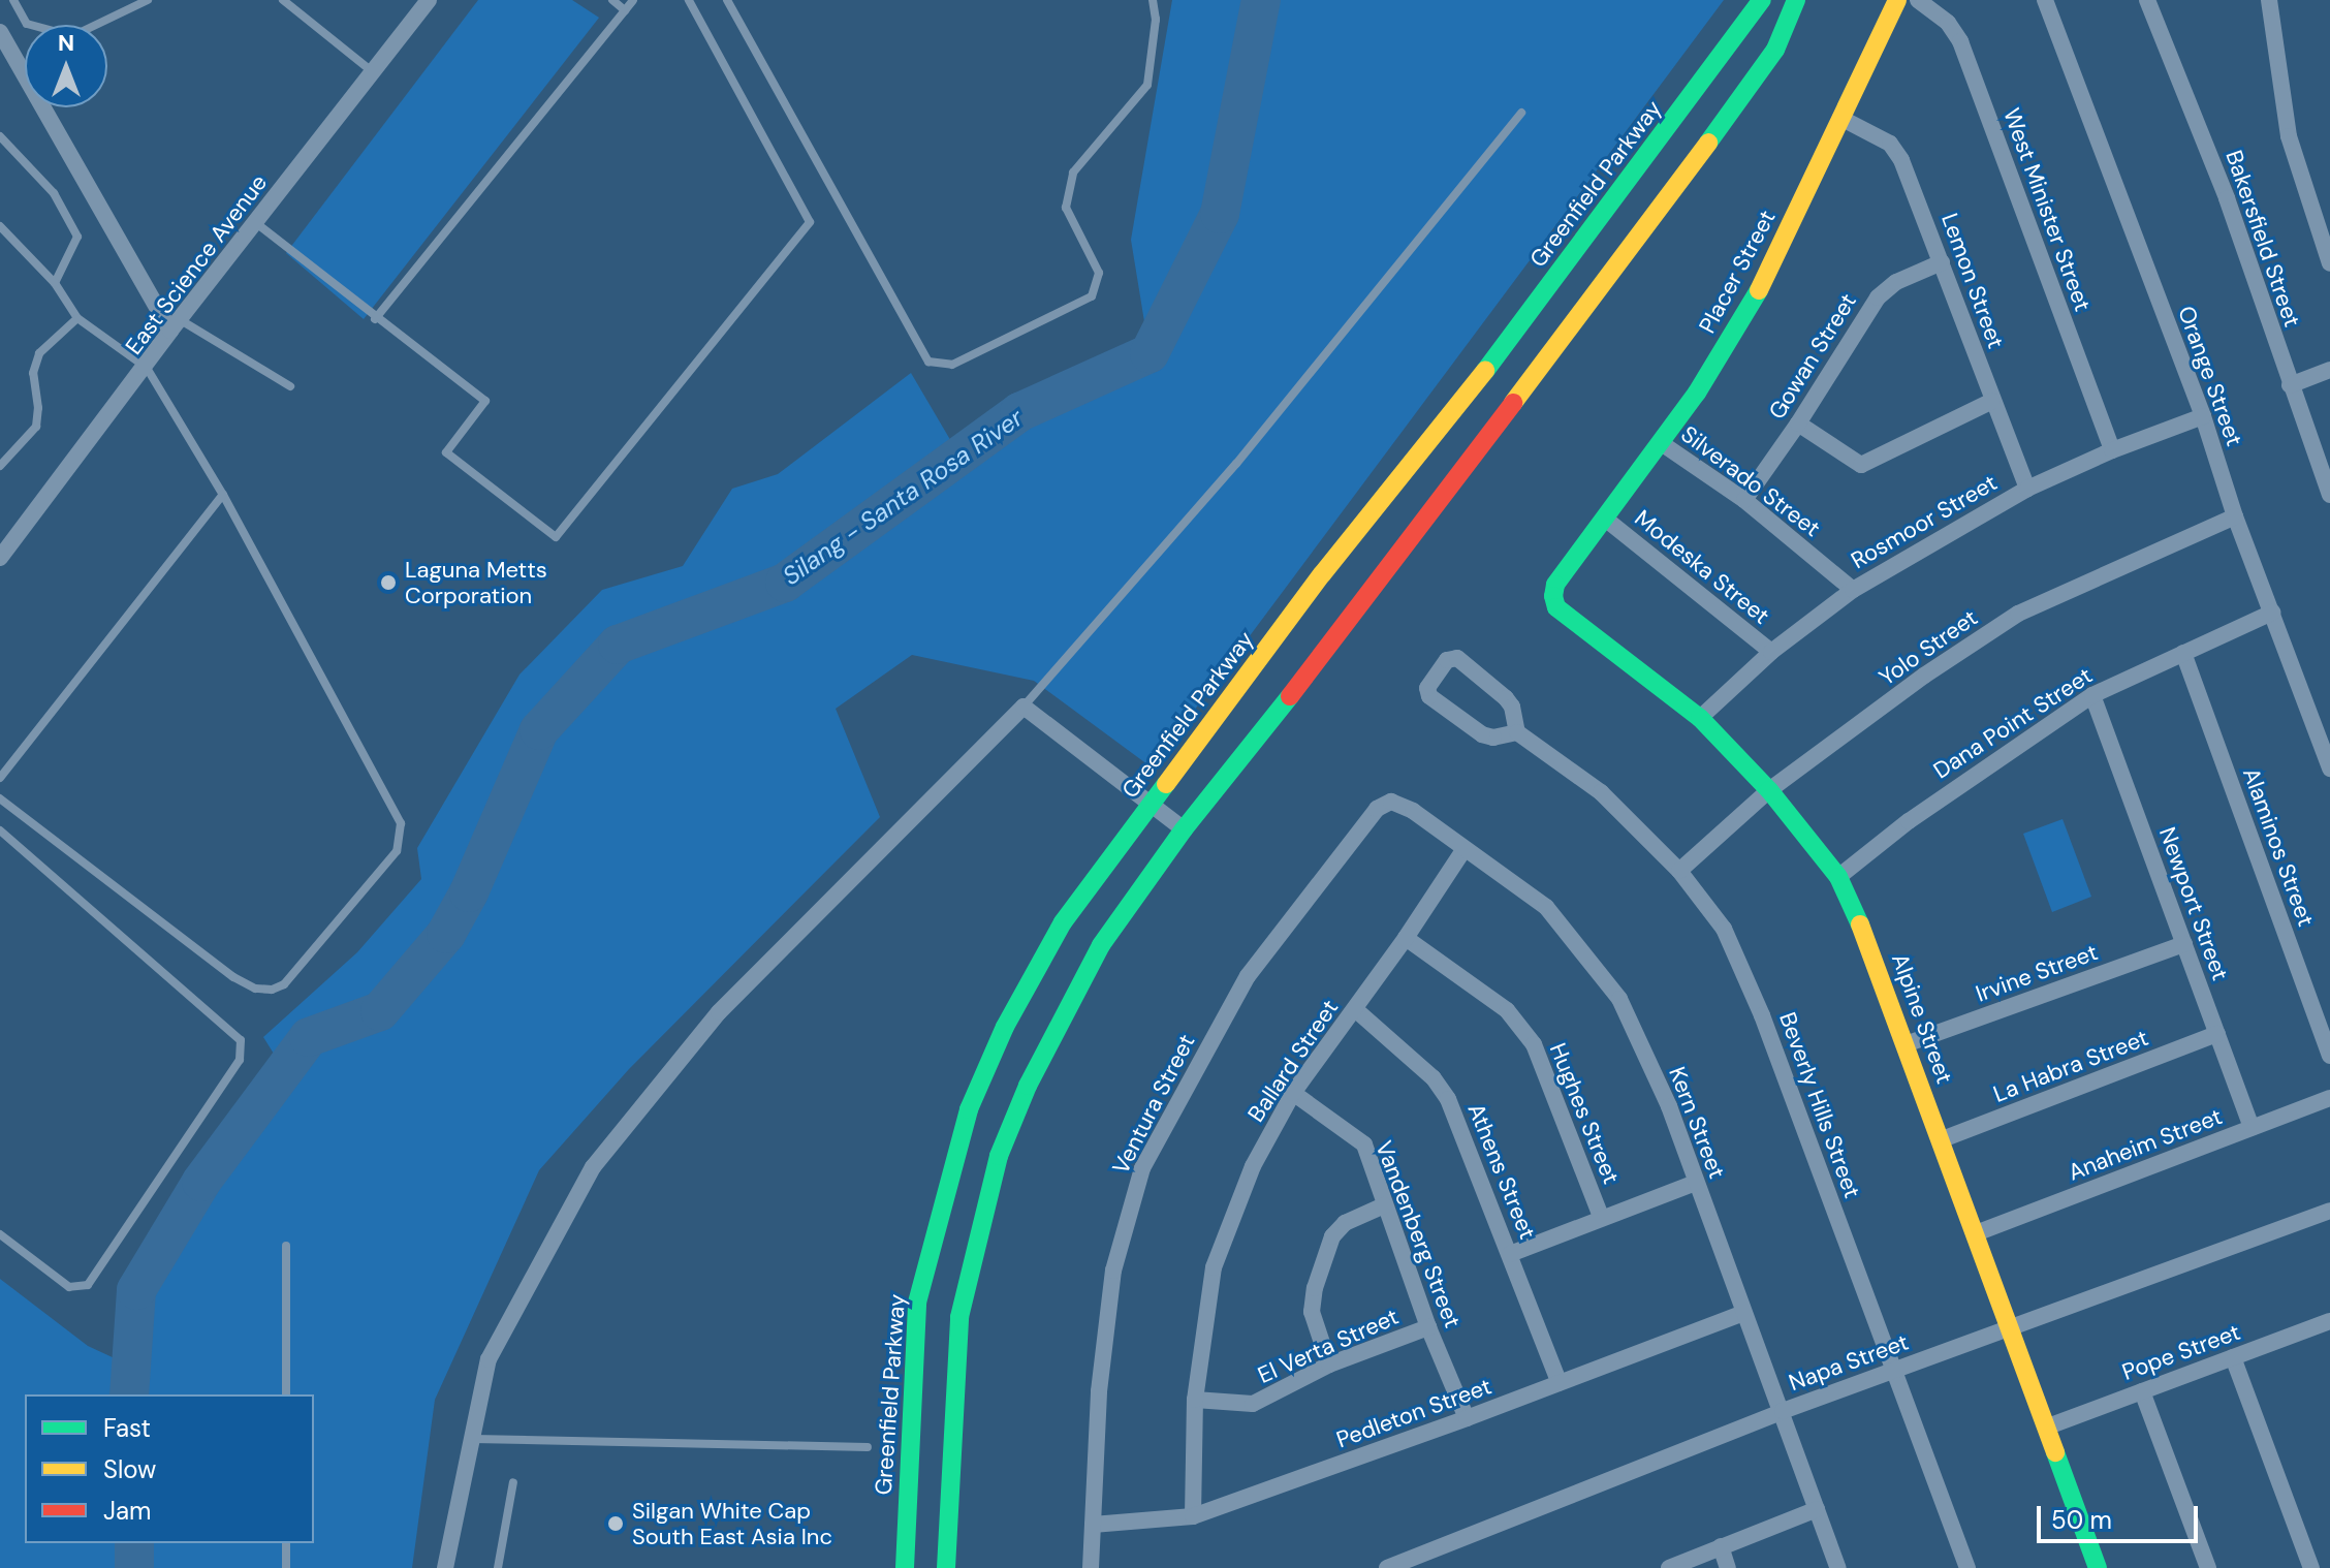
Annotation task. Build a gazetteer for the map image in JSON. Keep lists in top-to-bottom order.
{
  "streets": {
    "main road": ["Greenfield Parkway", "Placer Street", "Alpine Street"],
    "street": [
      "West Minister Street",
      "Bakersfield Street",
      "East Science Avenue",
      "Lemon Street",
      "Gowan Street",
      "Orange Street",
      "Silverado Street",
      "Rosmoor Street",
      "Modeska Street",
      "Yolo Street",
      "Dana Point Street",
      "Alaminos Street",
      "Newport Street",
      "Irvine Street",
      "Ballard Street",
      "La Habra Street",
      "Ventura Street",
      "Beverly Hills Street",
      "Hughes Street",
      "Kern Street",
      "Anaheim Street",
      "Athens Street",
      "Vandenberg Street",
      "El Verta Street",
      "Pope Street",
      "Napa Street",
      "Pedleton Street"
    ]
  },
  "crossings": [
    ["West Minister Street", "Rosmoor Street"],
    ["Placer Street", "Lemon Street"],
    ["Placer Street", "Silverado Street"],
    ["Placer Street", "Modeska Street"],
    ["Placer Street", "Alpine Street"],
    ["Lemon Street", "Gowan Street"],
    ["Lemon Street", "Rosmoor Street"],
    ["Gowan Street", "Silverado Street"],
    ["Orange Street", "Rosmoor Street"],
    ["Orange Street", "Yolo Street"],
    ["Orange Street", "Dana Point Street"],
    ["Silverado Street", "Rosmoor Street"],
    ["Rosmoor Street", "Modeska Street"],
    ["Rosmoor Street", "Alpine Street"],
    ["Yolo Street", "Alpine Street"],
    ["Yolo Street", "Beverly Hills Street"],
    ["Dana Point Street", "Alaminos Street"],
    ["Dana Point Street", "Newport Street"],
    ["Dana Point Street", "Alpine Street"],
    ["Newport Street", "Irvine Street"],
    ["Newport Street", "La Habra Street"],
    ["Newport Street", "Anaheim Street"],
    ["Irvine Street", "Alpine Street"],
    ["Alpine Street", "La Habra Street"],
    ["Alpine Street", "Anaheim Street"],
    ["Alpine Street", "Pope Street"],
    ["Alpine Street", "Napa Street"],
    ["Ballard Street", "Hughes Street"],
    ["Ballard Street", "Kern Street"],
    ["Ballard Street", "Athens Street"],
    ["Ballard Street", "Vandenberg Street"],
    ["Ballard Street", "El Verta Street"],
    ["Ballard Street", "Pedleton Street"],
    ["Ventura Street", "Kern Street"],
    ["Ventura Street", "Pedleton Street"],
    ["Beverly Hills Street", "Napa Street"],
    ["Kern Street", "Napa Street"],
    ["Kern Street", "Pedleton Street"],
    ["Athens Street", "Pedleton Street"],
    ["Vandenberg Street", "El Verta Street"],
    ["Vandenberg Street", "Pedleton Street"]
  ],
  "water": ["Silang - Santa Rosa River"],
  "places": ["Laguna Metts Corporation", "Silgan White Cap South East Asia Inc"],
  "legend": ["Fast", "Slow", "Jam"],
  "scale_bar": "50 m",
  "north": "top"
}
